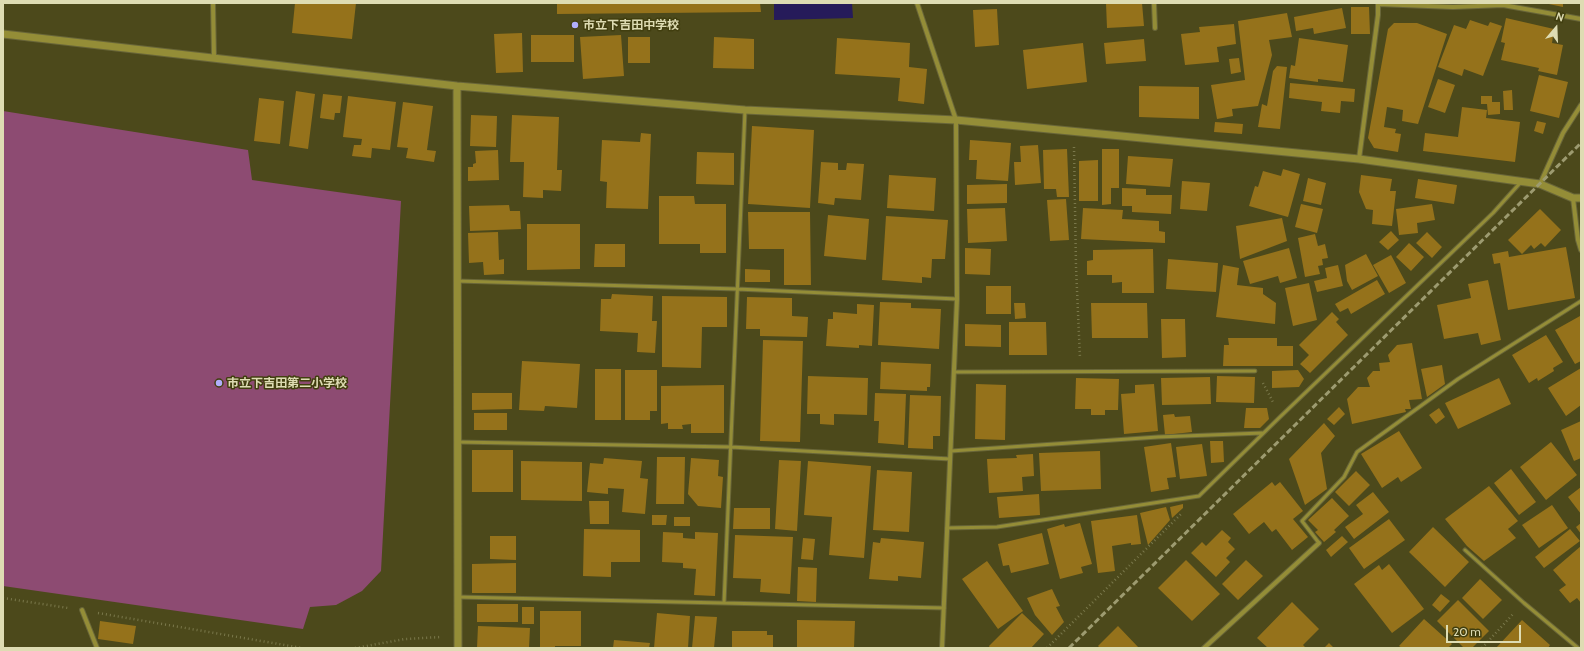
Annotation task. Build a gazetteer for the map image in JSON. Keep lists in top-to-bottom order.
{
  "places": ["市立下吉田中学校", "市立下吉田第二小学校"],
  "scale_bar": "20 m",
  "north": "top"
}
